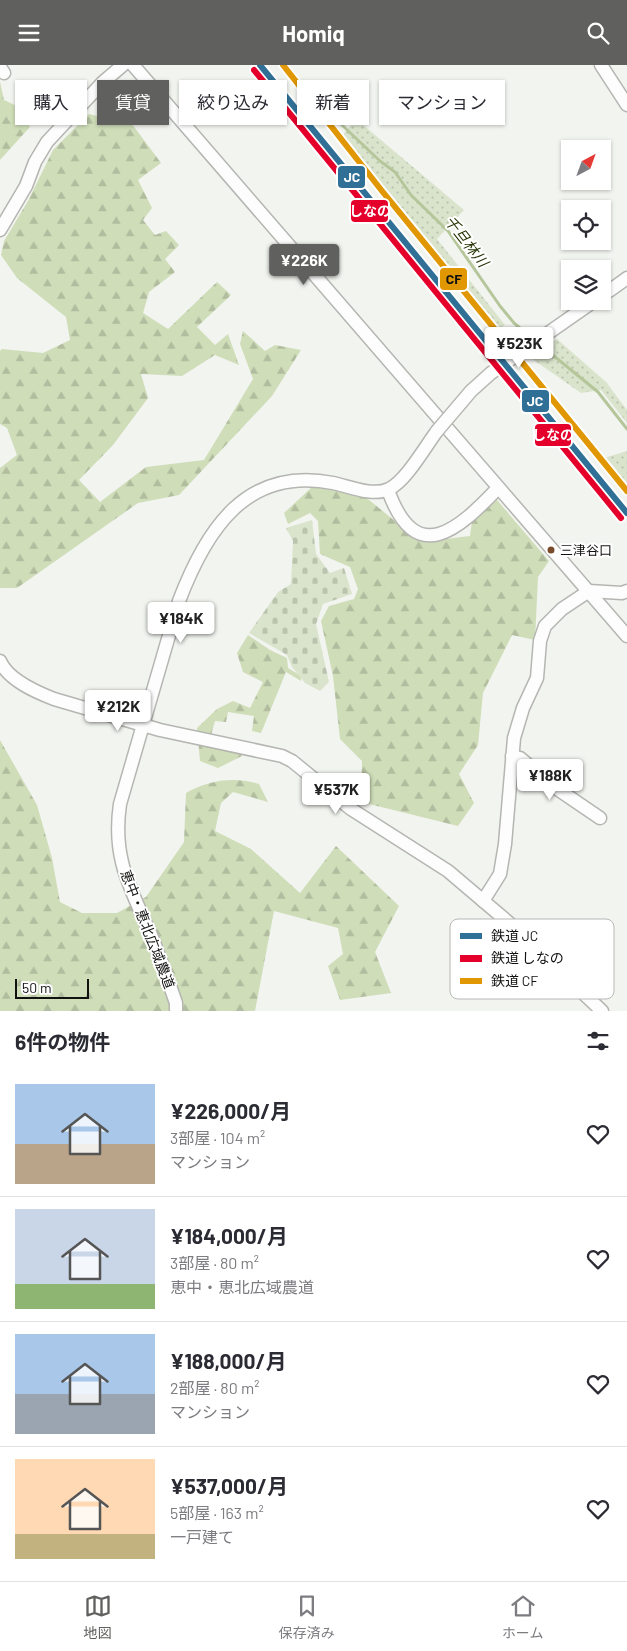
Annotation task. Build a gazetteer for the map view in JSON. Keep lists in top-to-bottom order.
{
  "streets": {
    "street": ["恵中・恵北広域農道"]
  },
  "water": ["千旦林川"],
  "places": ["三津谷口"],
  "lines": ["rail line JC", "rail line CF", "rail line しなの"],
  "legend": ["鉄道 JC", "鉄道 しなの", "鉄道 CF"],
  "scale_bar": "50 m",
  "north": "top right",
  "page": {
    "header": "Homiq",
    "chip": [
      "購入",
      "賃貸",
      "絞り込み",
      "新着",
      "マンション"
    ],
    "price": [
      "¥226K",
      "¥523K",
      "¥184K",
      "¥212K",
      "¥188K",
      "¥537K"
    ],
    "scale": "50 m",
    "heading": "6件の物件",
    "list": [
      {
        "name": "¥226,000/月",
        "note": "3部屋 · 104 m² · マンション"
      },
      {
        "name": "¥184,000/月",
        "note": "3部屋 · 80 m² · 恵中・恵北広域農道"
      },
      {
        "name": "¥188,000/月",
        "note": "2部屋 · 80 m² · マンション"
      },
      {
        "name": "¥537,000/月",
        "note": "5部屋 · 163 m² · 一戸建て"
      }
    ],
    "tabs": ["地図", "保存済み", "ホーム"]
  }
}
